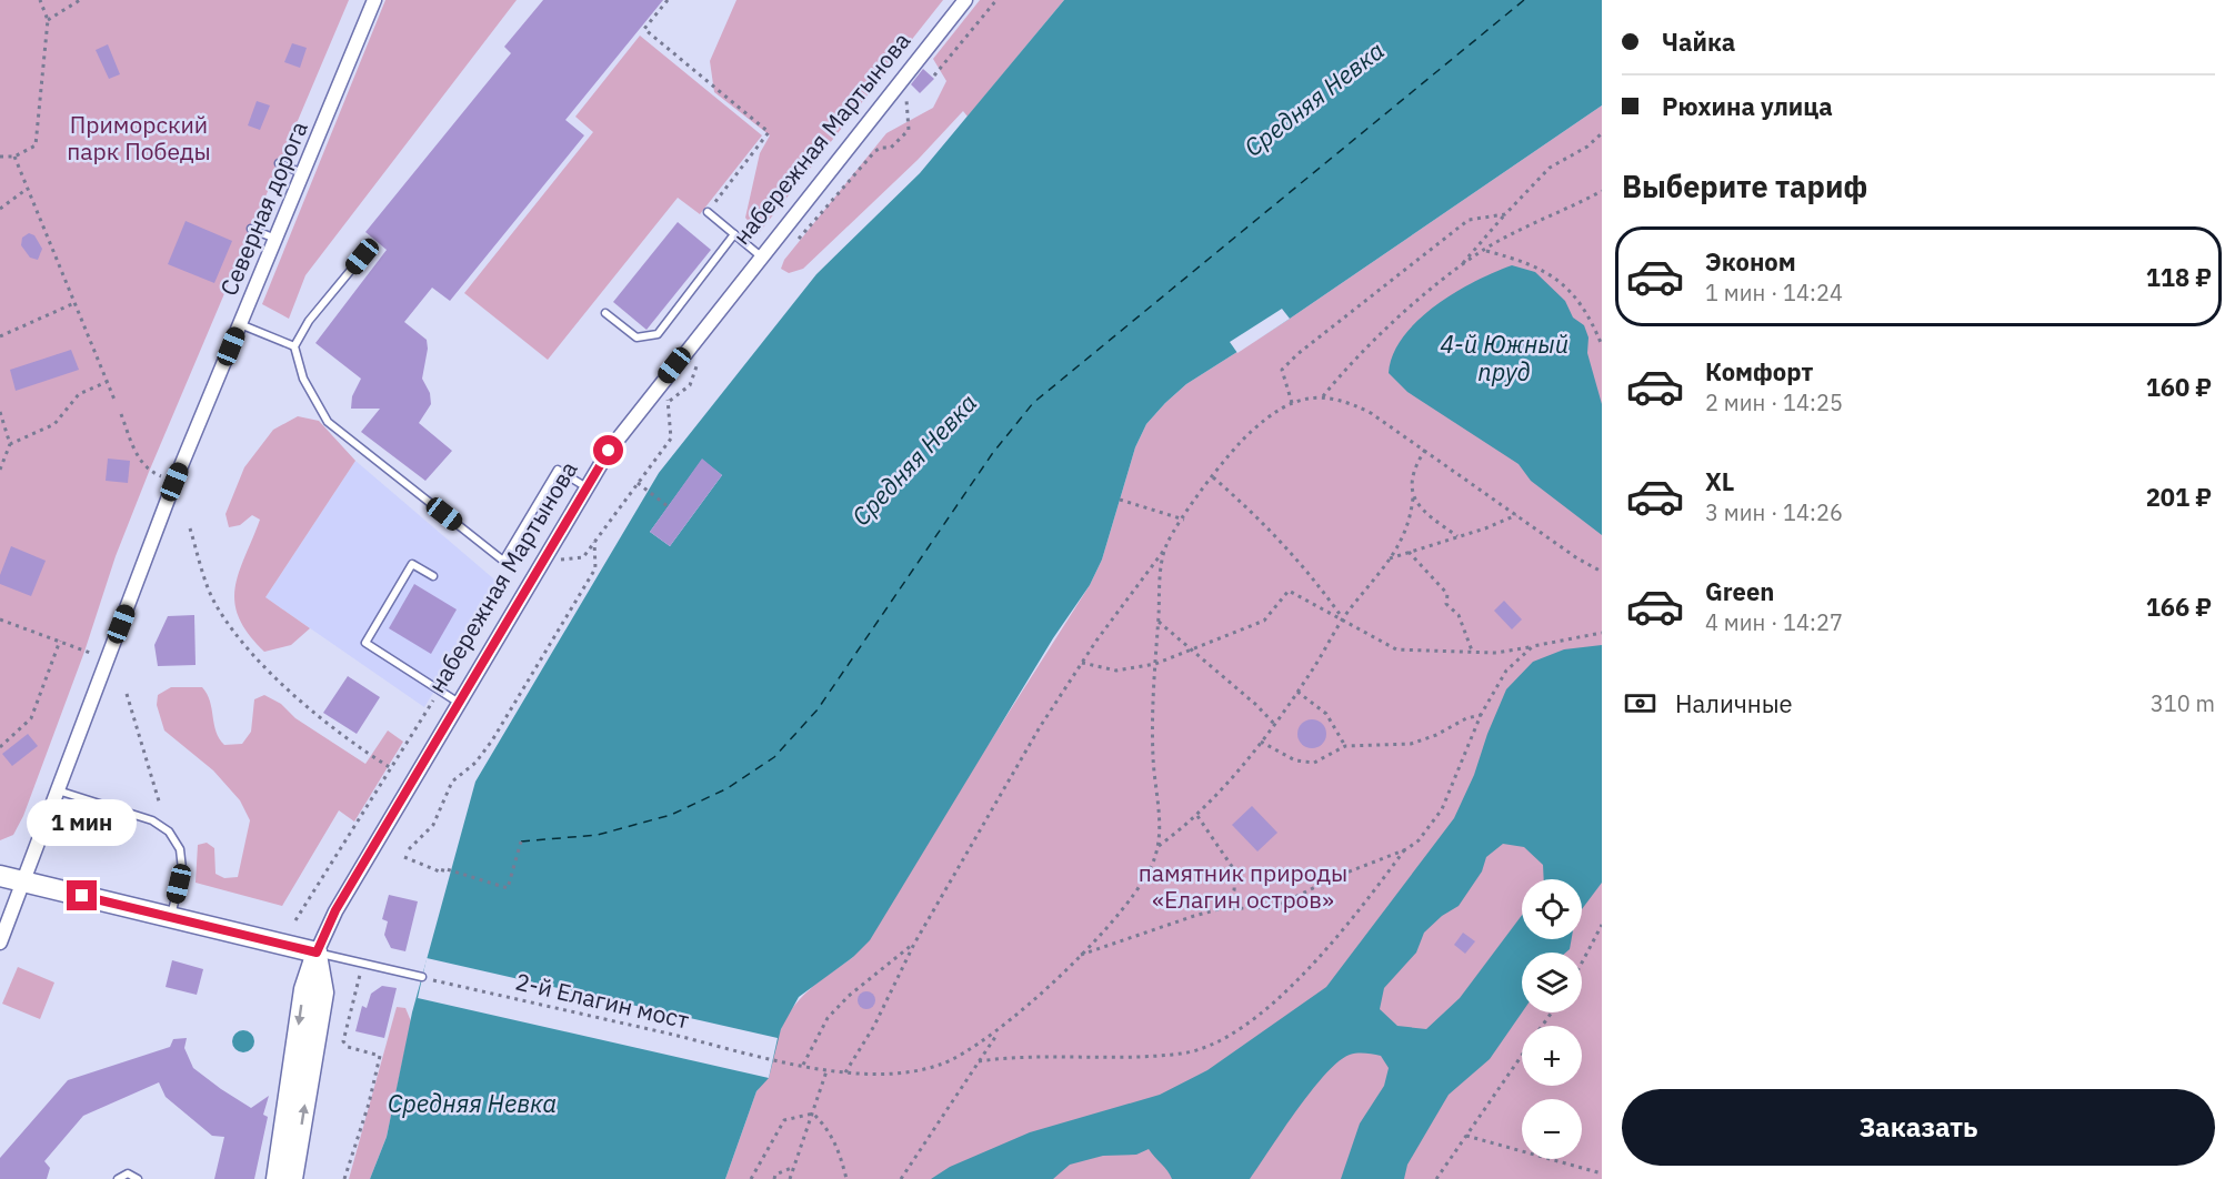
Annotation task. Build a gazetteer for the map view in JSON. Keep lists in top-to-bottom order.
{
  "streets": {
    "street": ["набережная Мартынова", "Северная дорога"],
    "path": ["2-й Елагин мост"]
  },
  "water": ["Средняя Невка", "4-й Южный пруд"],
  "parks": ["Приморский парк Победы", "памятник природы «Елагин остров»"],
  "page": {
    "banner": ["Чайка", "Рюхина улица"],
    "heading": "Выберите тариф",
    "list": [
      {
        "name": "Эконом",
        "note": "1 мин · 14:24",
        "value": "118 ₽"
      },
      {
        "name": "Комфорт",
        "note": "2 мин · 14:25",
        "value": "160 ₽"
      },
      {
        "name": "XL",
        "note": "3 мин · 14:26",
        "value": "201 ₽"
      },
      {
        "name": "Green",
        "note": "4 мин · 14:27",
        "value": "166 ₽"
      }
    ],
    "pay": ["Наличные", "310 m"],
    "bubble": "1 мин",
    "map_buttons": ["+", "−"],
    "buttons": "Заказать"
  }
}
